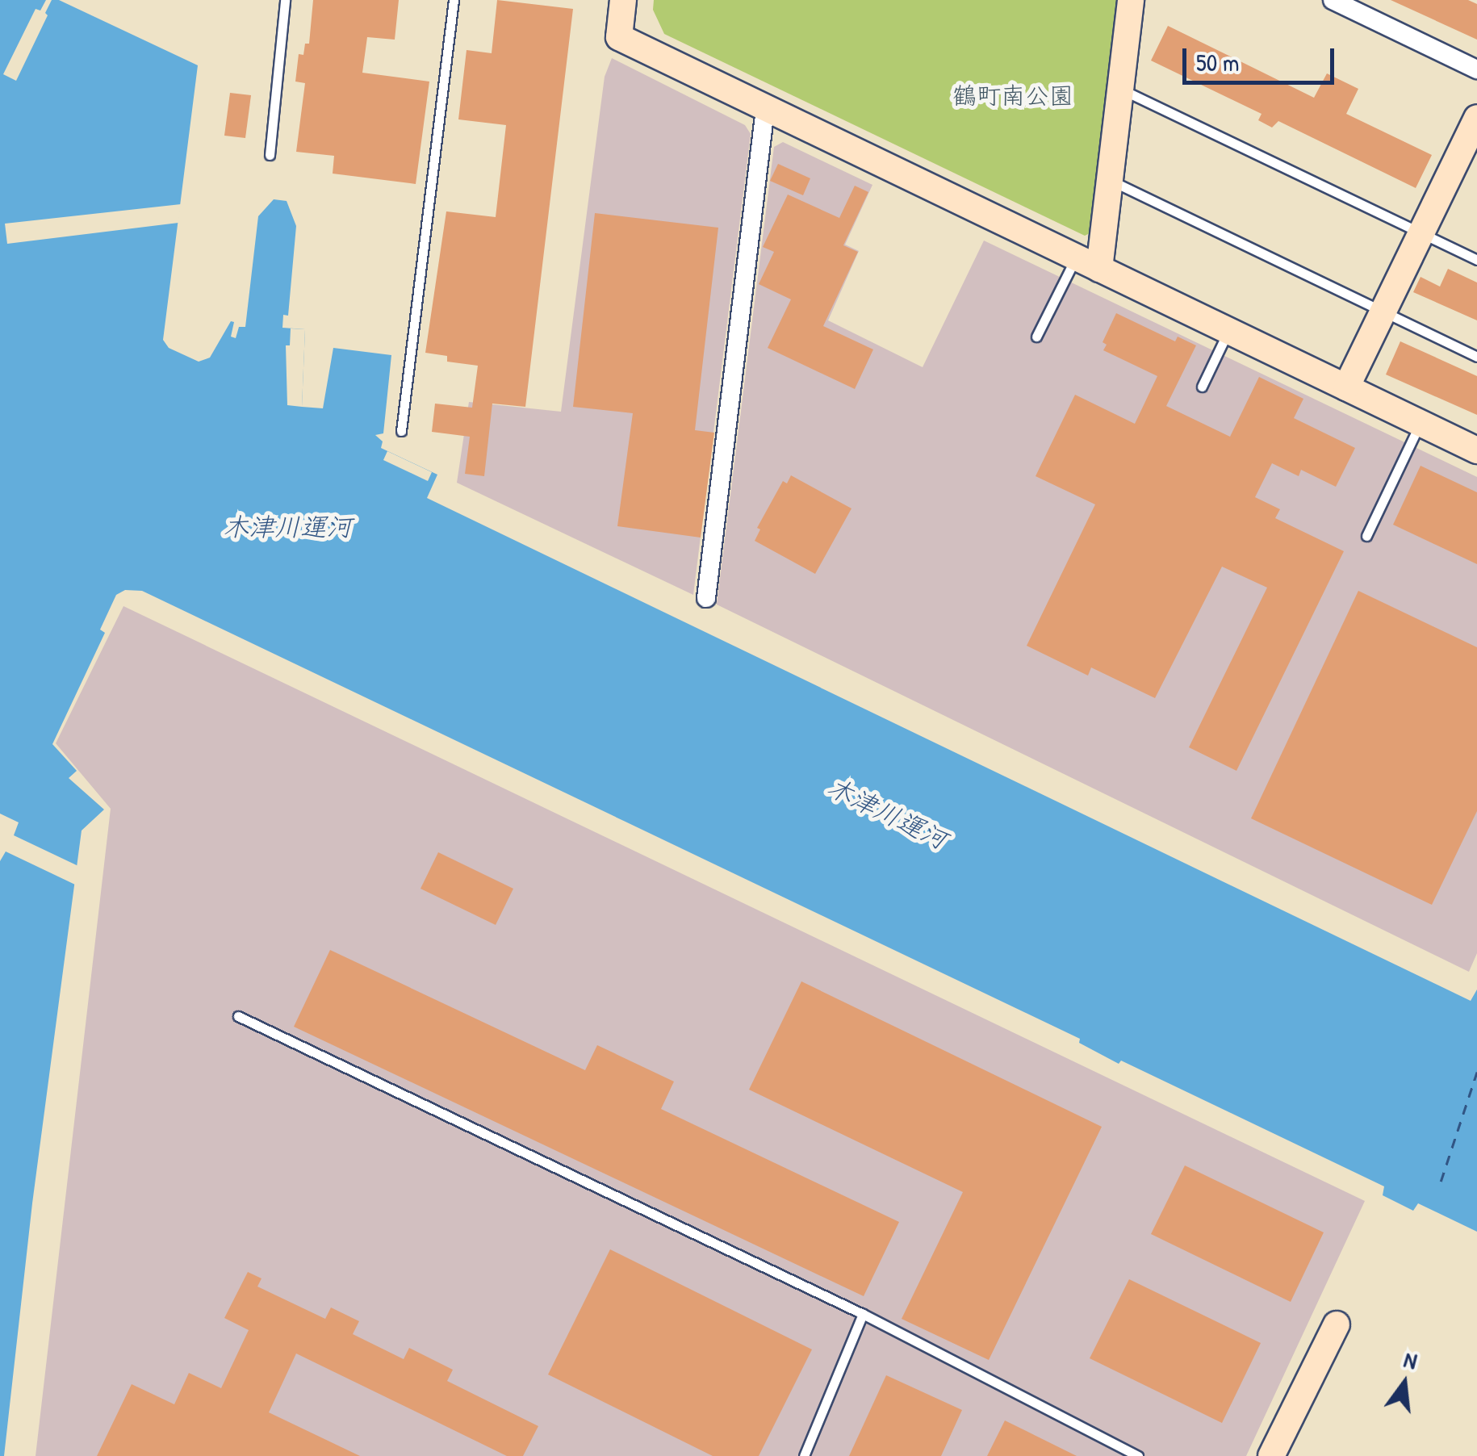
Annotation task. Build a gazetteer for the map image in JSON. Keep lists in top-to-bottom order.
{
  "water": ["木津川運河"],
  "parks": ["鶴町南公園"],
  "scale_bar": "50 m",
  "north": "top"
}
